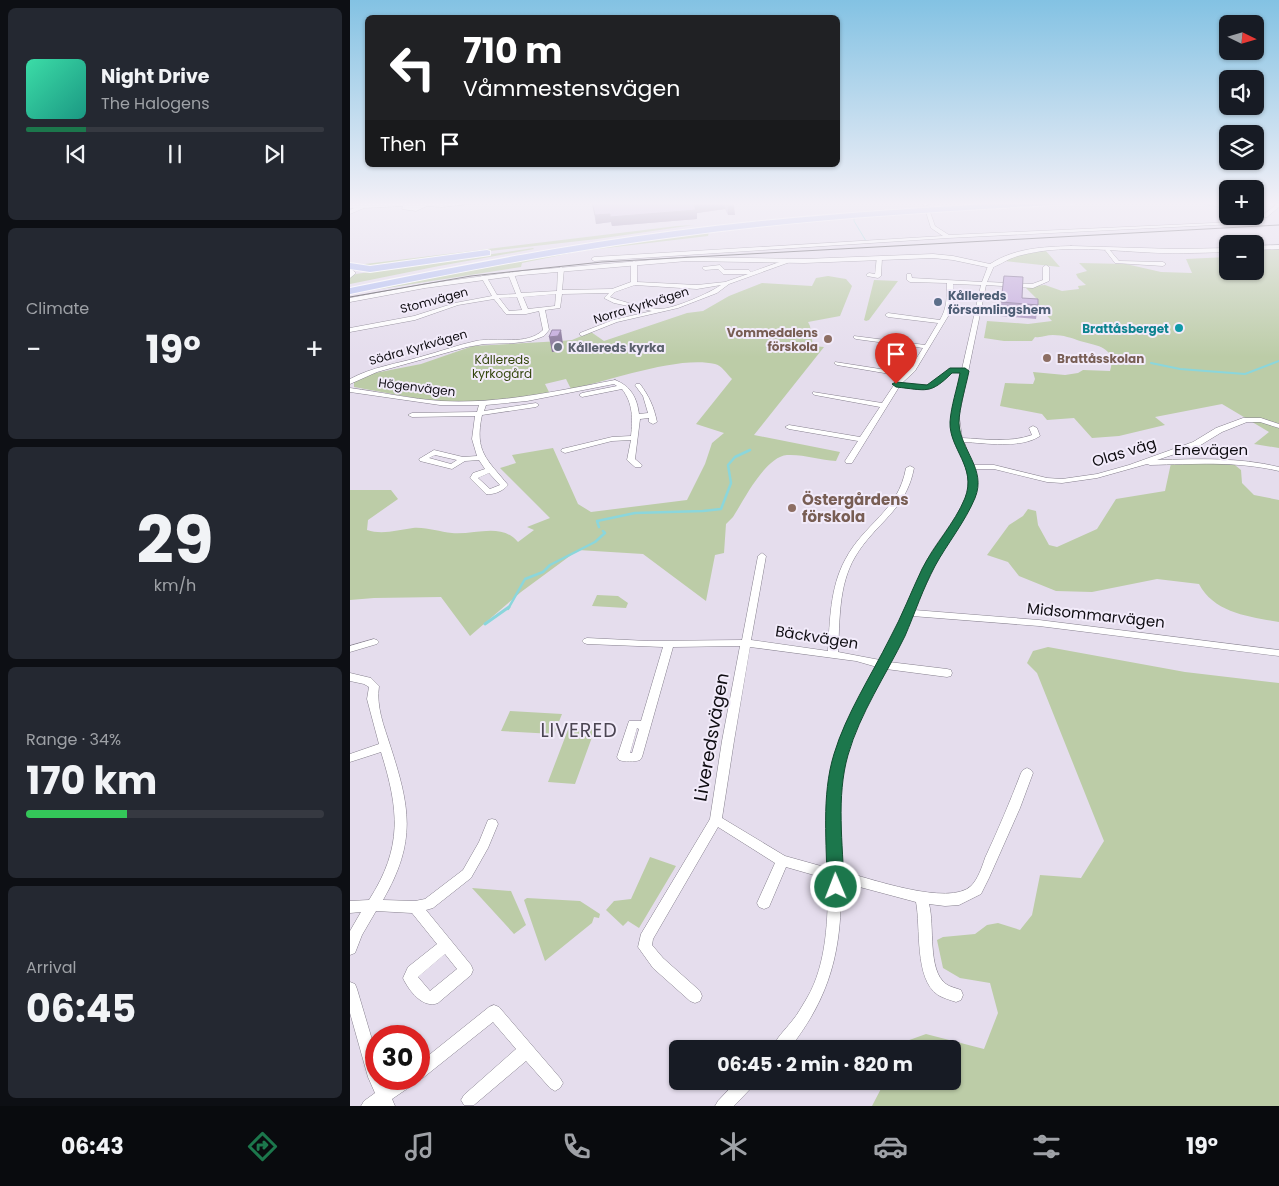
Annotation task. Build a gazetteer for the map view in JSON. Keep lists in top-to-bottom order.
{
  "streets": {
    "street": [
      "Stomvägen",
      "Norra Kyrkvägen",
      "Södra Kyrkvägen",
      "Högenvägen",
      "Enevägen",
      "Olas väg",
      "Midsommarvägen",
      "Bäckvägen",
      "Liveredsvägen"
    ]
  },
  "crossings": [
    ["Enevägen", "Olas väg"],
    ["Bäckvägen", "Liveredsvägen"]
  ],
  "districts": ["LIVERED"],
  "parks": ["Kållereds kyrkogård"],
  "places": [
    "Kållereds församlingshem",
    "Brattåsberget",
    "Vommedalens förskola",
    "Kållereds kyrka",
    "Brattåsskolan",
    "Östergårdens förskola"
  ],
  "north": "right",
  "page": {
    "map_buttons": ["+", "−"],
    "turn": ["710 m", "Våmmestensvägen"],
    "song": ["Night Drive", "The Halogens"],
    "then": "Then",
    "tile": [
      "Climate",
      ["29", "km/h"],
      ["Range · 34%", "170 km"],
      ["Arrival", "06:45"]
    ],
    "heat": ["−", "19°", "+"],
    "limit": "30",
    "trip": "06:45 · 2 min · 820 m",
    "tabs": ["06:43", "19°"]
  }
}
